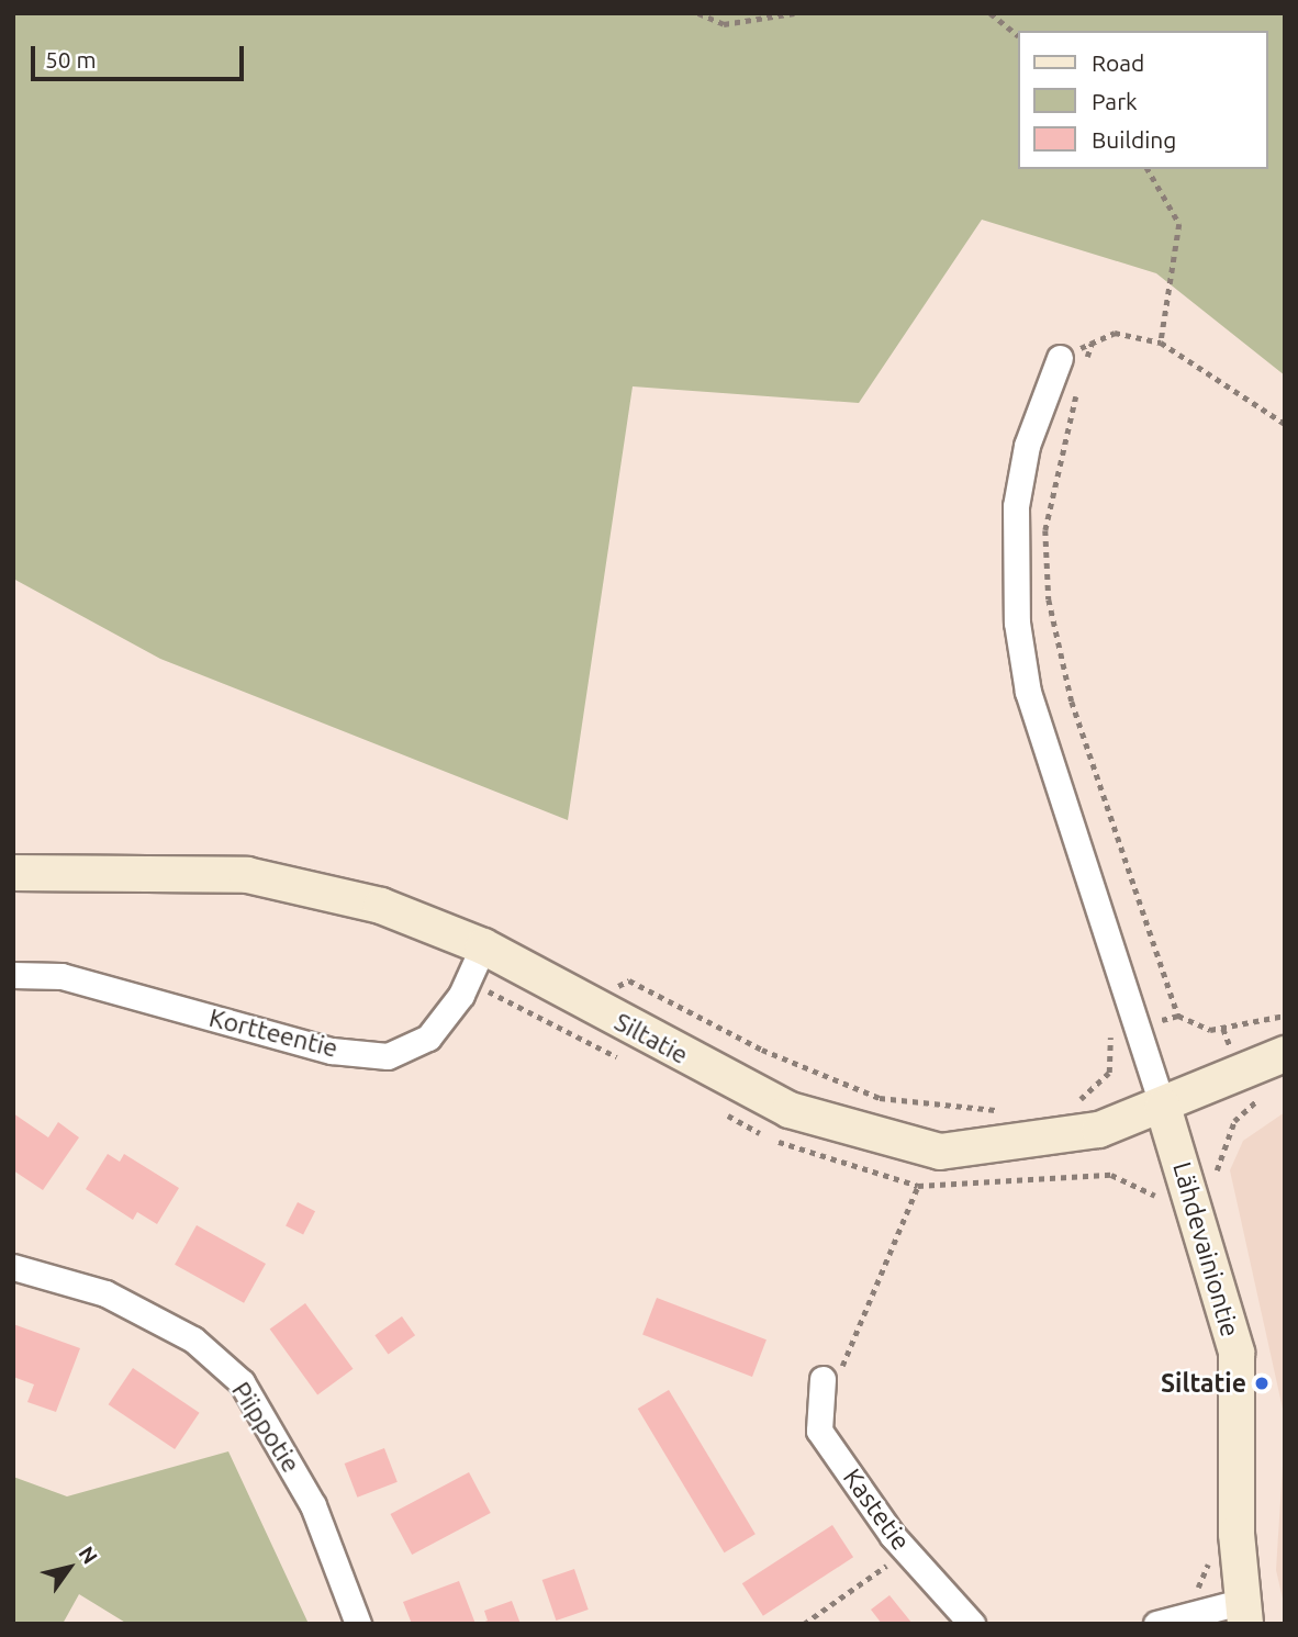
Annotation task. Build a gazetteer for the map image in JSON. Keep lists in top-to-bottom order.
{
  "streets": {
    "main road": ["Siltatie", "Lähdevainiontie"],
    "street": ["Kortteentie", "Piippotie", "Kastetie"]
  },
  "crossings": [
    ["Kortteentie", "Siltatie"],
    ["Siltatie", "Lähdevainiontie"]
  ],
  "places": ["Siltatie"],
  "legend": ["Road", "Park", "Building"],
  "scale_bar": "50 m",
  "north": "top right"
}
